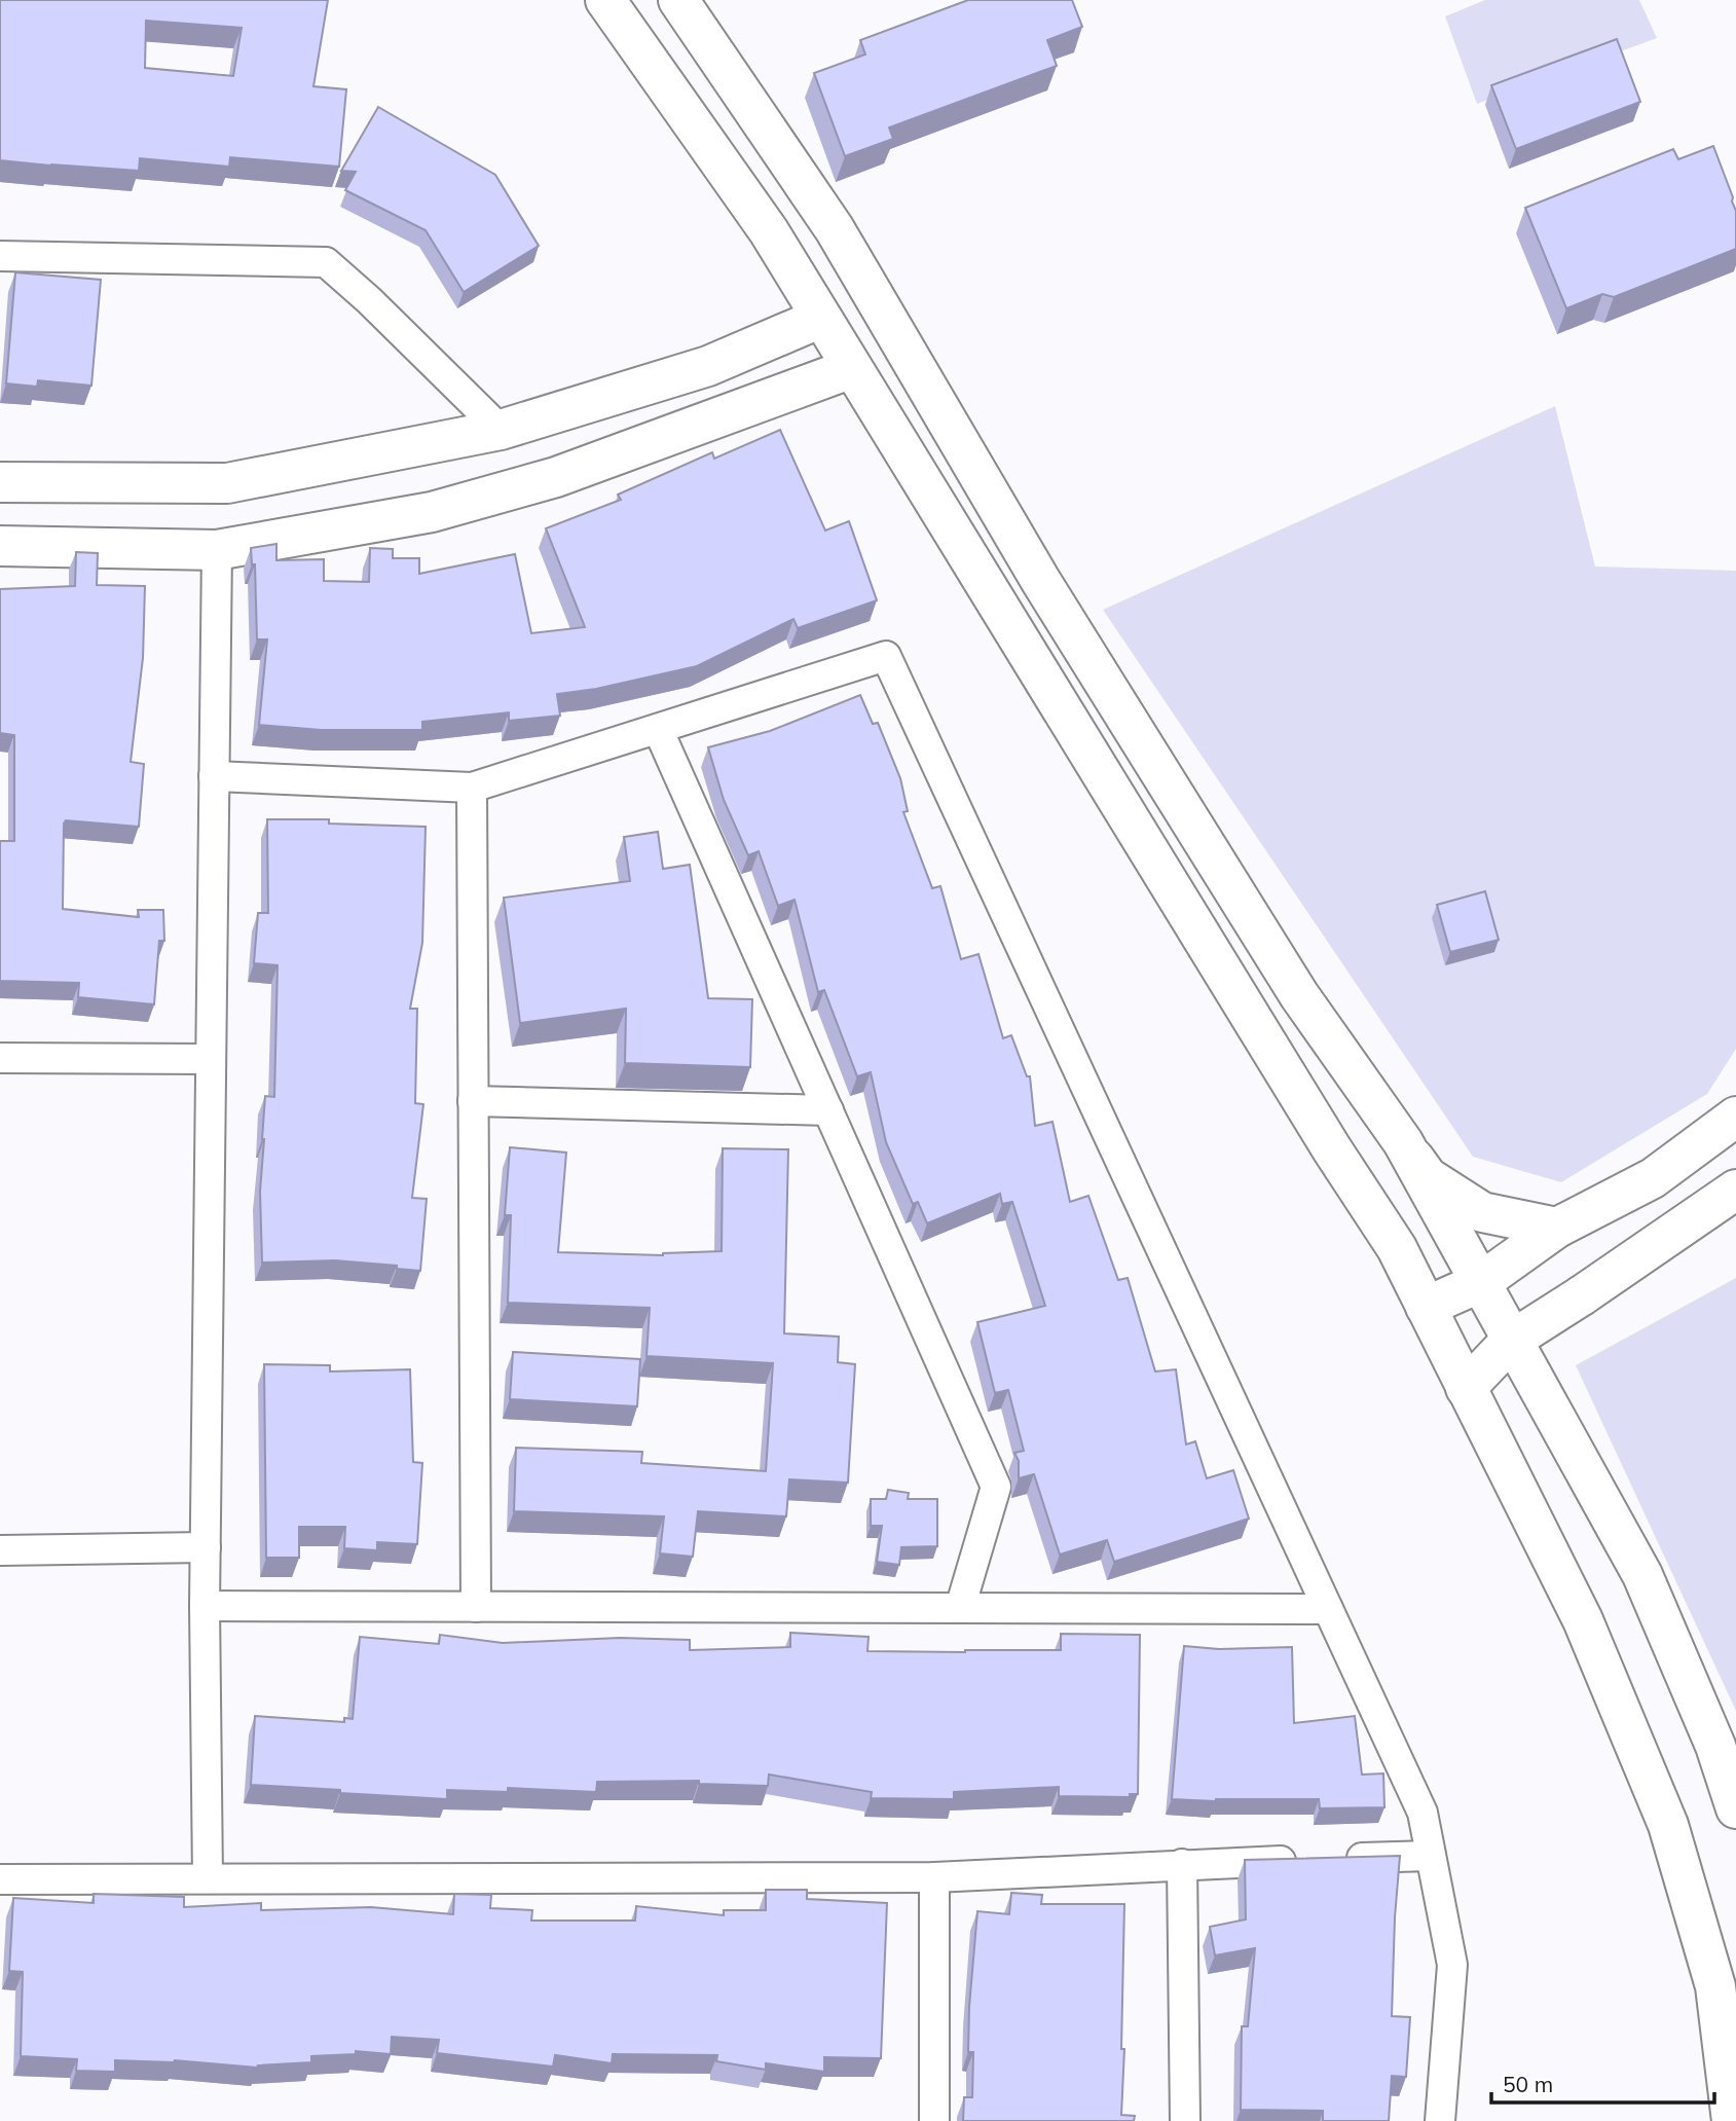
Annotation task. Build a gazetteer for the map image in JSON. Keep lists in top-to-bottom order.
{
  "scale_bar": "50 m"
}
